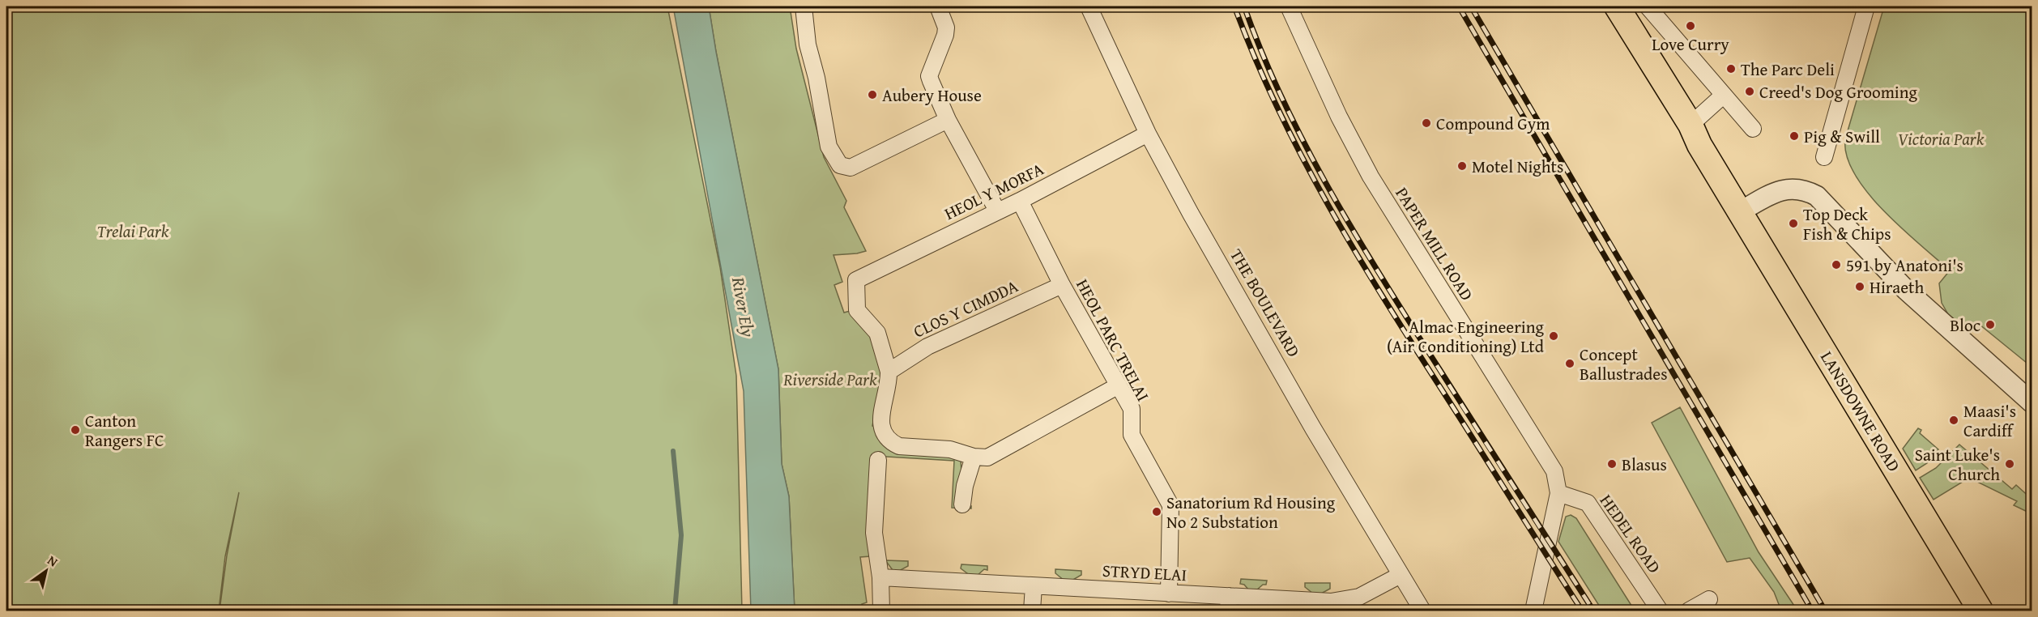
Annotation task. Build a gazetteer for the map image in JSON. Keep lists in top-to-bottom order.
{
  "streets": {
    "main road": ["LANSDOWNE ROAD"],
    "street": [
      "HEOL Y MORFA",
      "PAPER MILL ROAD",
      "THE BOULEVARD",
      "CLOS Y CIMDDA",
      "HEOL PARC TRELAI",
      "HEDEL ROAD",
      "STRYD ELAI"
    ]
  },
  "crossings": [
    ["HEOL Y MORFA", "THE BOULEVARD"],
    ["HEOL Y MORFA", "CLOS Y CIMDDA"],
    ["HEOL Y MORFA", "HEOL PARC TRELAI"],
    ["PAPER MILL ROAD", "HEDEL ROAD"],
    ["THE BOULEVARD", "STRYD ELAI"],
    ["CLOS Y CIMDDA", "HEOL PARC TRELAI"],
    ["HEOL PARC TRELAI", "STRYD ELAI"]
  ],
  "water": ["River Ely"],
  "parks": ["Victoria Park", "Trelai Park", "Riverside Park"],
  "places": [
    "Love Curry",
    "The Parc Deli",
    "Creed's Dog Grooming",
    "Aubery House",
    "Compound Gym",
    "Pig & Swill",
    "Motel Nights",
    "Top Deck Fish & Chips",
    "591 by Anatoni's",
    "Hiraeth",
    "Bloc",
    "Almac Engineering (Air Conditioning) Ltd",
    "Concept Ballustrades",
    "Maasi's Cardiff",
    "Canton Rangers FC",
    "Blasus",
    "Saint Luke's Church",
    "Sanatorium Rd Housing No 2 Substation"
  ],
  "north": "top right"
}
